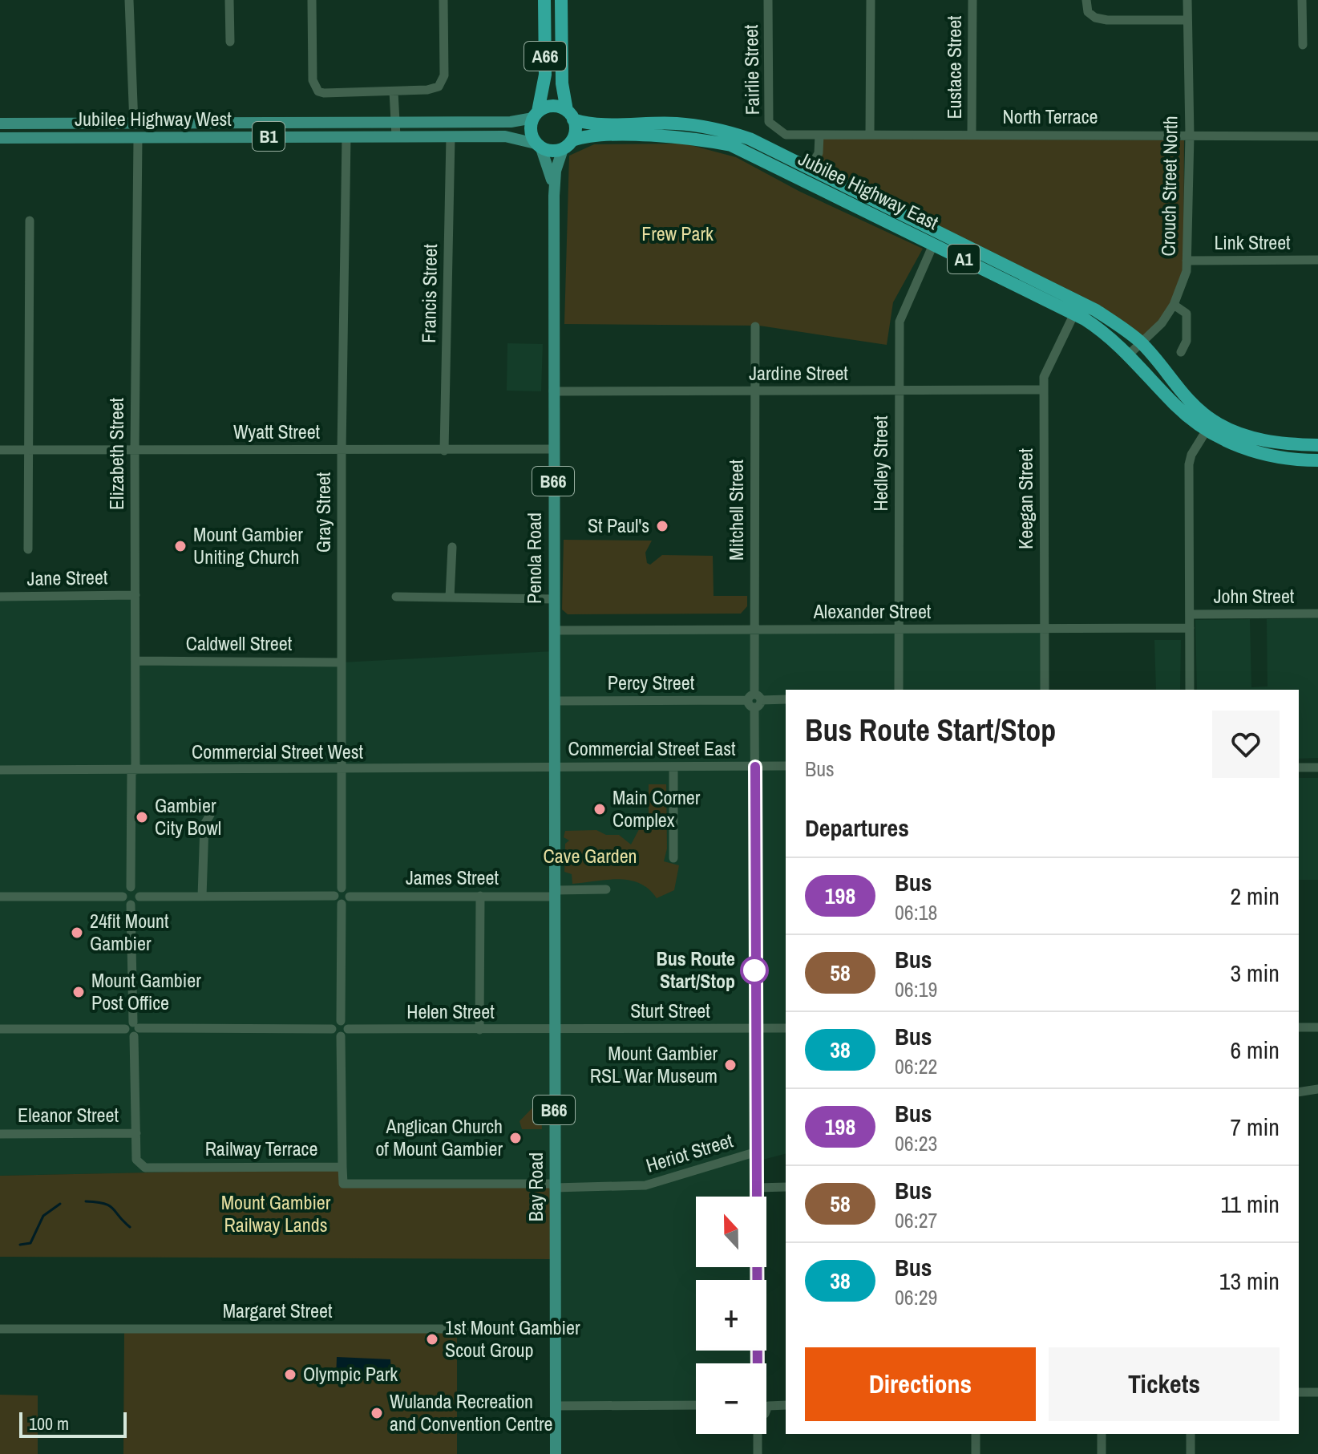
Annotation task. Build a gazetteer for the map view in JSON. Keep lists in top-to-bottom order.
{
  "streets": {
    "highway": ["A66", "Jubilee Highway East", "A1"],
    "main road": [
      "Jubilee Highway West",
      "B1",
      "B66",
      "Penola Road",
      "Bay Road"
    ],
    "street": [
      "Eustace Street",
      "Fairlie Street",
      "North Terrace",
      "Crouch Street North",
      "Link Street",
      "Francis Street",
      "Jardine Street",
      "Wyatt Street",
      "Elizabeth Street",
      "Hedley Street",
      "Keegan Street",
      "Mitchell Street",
      "Gray Street",
      "Jane Street",
      "John Street",
      "Alexander Street",
      "Caldwell Street",
      "Percy Street",
      "Commercial Street East",
      "Commercial Street West",
      "James Street",
      "Sturt Street",
      "Helen Street",
      "Eleanor Street",
      "Railway Terrace",
      "Heriot Street",
      "Margaret Street"
    ]
  },
  "crossings": [
    ["A66", "Jubilee Highway West"],
    ["A66", "Jubilee Highway East"],
    ["A66", "A1"],
    ["A66", "Penola Road"],
    ["Eustace Street", "North Terrace"],
    ["Fairlie Street", "North Terrace"],
    ["North Terrace", "Crouch Street North"],
    ["Jubilee Highway West", "Jubilee Highway East"],
    ["Jubilee Highway West", "A1"],
    ["Jubilee Highway West", "Francis Street"],
    ["Jubilee Highway West", "Elizabeth Street"],
    ["Jubilee Highway West", "Gray Street"],
    ["Jubilee Highway West", "Penola Road"],
    ["Crouch Street North", "Jubilee Highway East"],
    ["Crouch Street North", "Link Street"],
    ["Jubilee Highway East", "A1"],
    ["Jubilee Highway East", "Hedley Street"],
    ["Jubilee Highway East", "Keegan Street"],
    ["Jubilee Highway East", "Penola Road"],
    ["A1", "Penola Road"],
    ["Francis Street", "Wyatt Street"],
    ["Jardine Street", "Hedley Street"],
    ["Jardine Street", "Keegan Street"],
    ["Jardine Street", "Mitchell Street"],
    ["Jardine Street", "Penola Road"],
    ["Wyatt Street", "Elizabeth Street"],
    ["Wyatt Street", "Gray Street"],
    ["Wyatt Street", "Penola Road"],
    ["Elizabeth Street", "Jane Street"],
    ["Elizabeth Street", "Caldwell Street"],
    ["Elizabeth Street", "Commercial Street West"],
    ["Hedley Street", "Alexander Street"],
    ["Keegan Street", "Alexander Street"],
    ["Mitchell Street", "Alexander Street"],
    ["Mitchell Street", "Percy Street"],
    ["Mitchell Street", "Commercial Street East"],
    ["Mitchell Street", "Sturt Street"],
    ["Mitchell Street", "Heriot Street"],
    ["Gray Street", "Caldwell Street"],
    ["Gray Street", "Commercial Street West"],
    ["Penola Road", "Alexander Street"],
    ["Penola Road", "Percy Street"],
    ["Penola Road", "Commercial Street East"],
    ["Penola Road", "Commercial Street West"],
    ["Penola Road", "Bay Road"],
    ["Commercial Street East", "Commercial Street West"],
    ["Commercial Street East", "Bay Road"],
    ["Commercial Street West", "Bay Road"],
    ["James Street", "Bay Road"],
    ["Sturt Street", "Helen Street"],
    ["Sturt Street", "Bay Road"],
    ["Helen Street", "Bay Road"],
    ["Eleanor Street", "Railway Terrace"],
    ["Railway Terrace", "Heriot Street"],
    ["Railway Terrace", "Bay Road"],
    ["Heriot Street", "Bay Road"],
    ["Bay Road", "Margaret Street"]
  ],
  "parks": ["Frew Park", "Cave Garden", "Mount Gambier Railway Lands"],
  "places": [
    "St Paul's",
    "Mount Gambier Uniting Church",
    "Main Corner Complex",
    "Gambier City Bowl",
    "24fit Mount Gambier",
    "Bus Route Start/Stop",
    "Mount Gambier Post Office",
    "Mount Gambier RSL War Museum",
    "Anglican Church of Mount Gambier",
    "1st Mount Gambier Scout Group",
    "Olympic Park",
    "Wulanda Recreation and Convention Centre"
  ],
  "lines": ["bus line 198"],
  "scale_bar": "100 m",
  "north": "top",
  "page": {
    "heading": [
      ["Bus Route Start/Stop", "Bus"],
      "Departures"
    ],
    "list": [
      {
        "mark": "198",
        "name": "Bus",
        "note": "06:18",
        "value": "2 min"
      },
      {
        "mark": "58",
        "name": "Bus",
        "note": "06:19",
        "value": "3 min"
      },
      {
        "mark": "38",
        "name": "Bus",
        "note": "06:22",
        "value": "6 min"
      },
      {
        "mark": "198",
        "name": "Bus",
        "note": "06:23",
        "value": "7 min"
      },
      {
        "mark": "58",
        "name": "Bus",
        "note": "06:27",
        "value": "11 min"
      },
      {
        "mark": "38",
        "name": "Bus",
        "note": "06:29",
        "value": "13 min"
      }
    ],
    "map_buttons": ["+", "−"],
    "buttons": ["Directions", "Tickets"],
    "scale": "100 m"
  }
}
